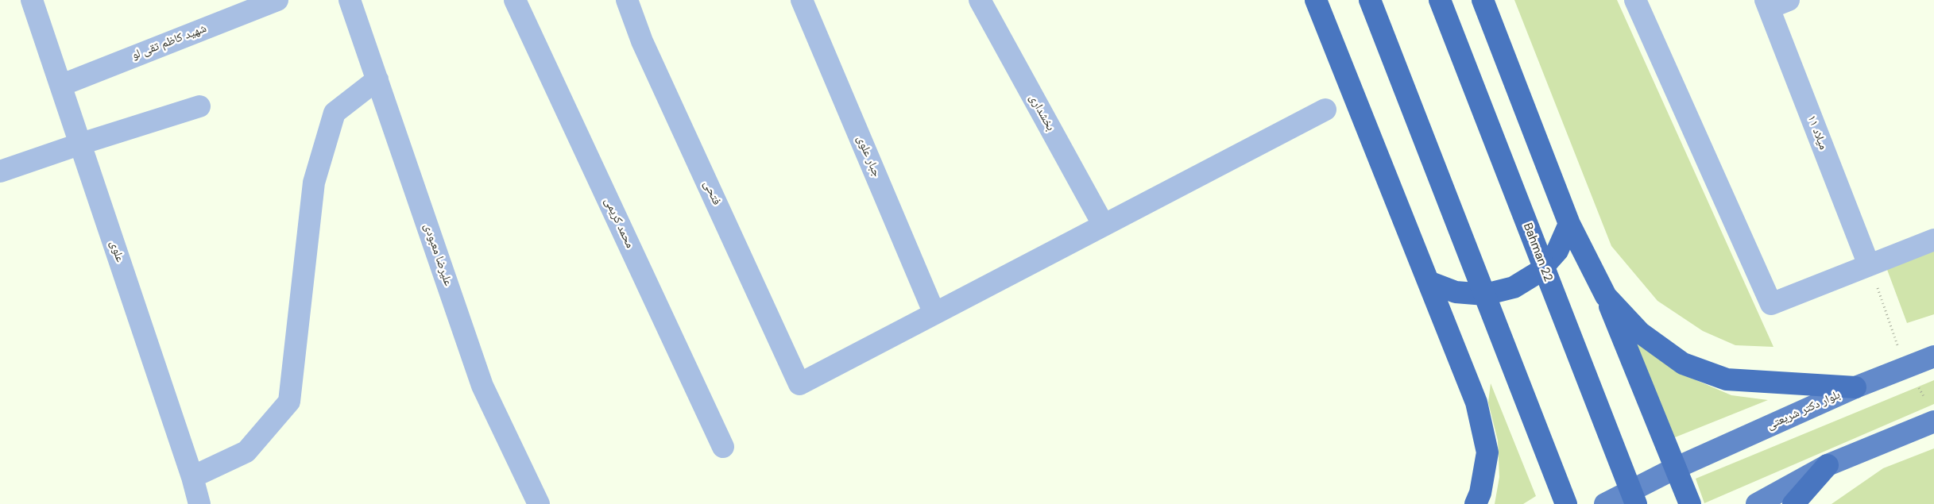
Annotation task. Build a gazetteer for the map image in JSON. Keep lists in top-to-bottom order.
{
  "streets": {
    "highway": ["Bahman 22"],
    "main road": ["بلوار دکتر شریعتی"],
    "street": [
      "شهید کاظم تقی لو",
      "بخشداری",
      "میلاد ۱۱",
      "جبار علوی",
      "فتحی",
      "محمد کریمی",
      "علوی",
      "علیرضا معبودی"
    ]
  },
  "crossings": [
    ["شهید کاظم تقی لو", "علوی"],
    ["جبار علوی", "فتحی"]
  ]
}
